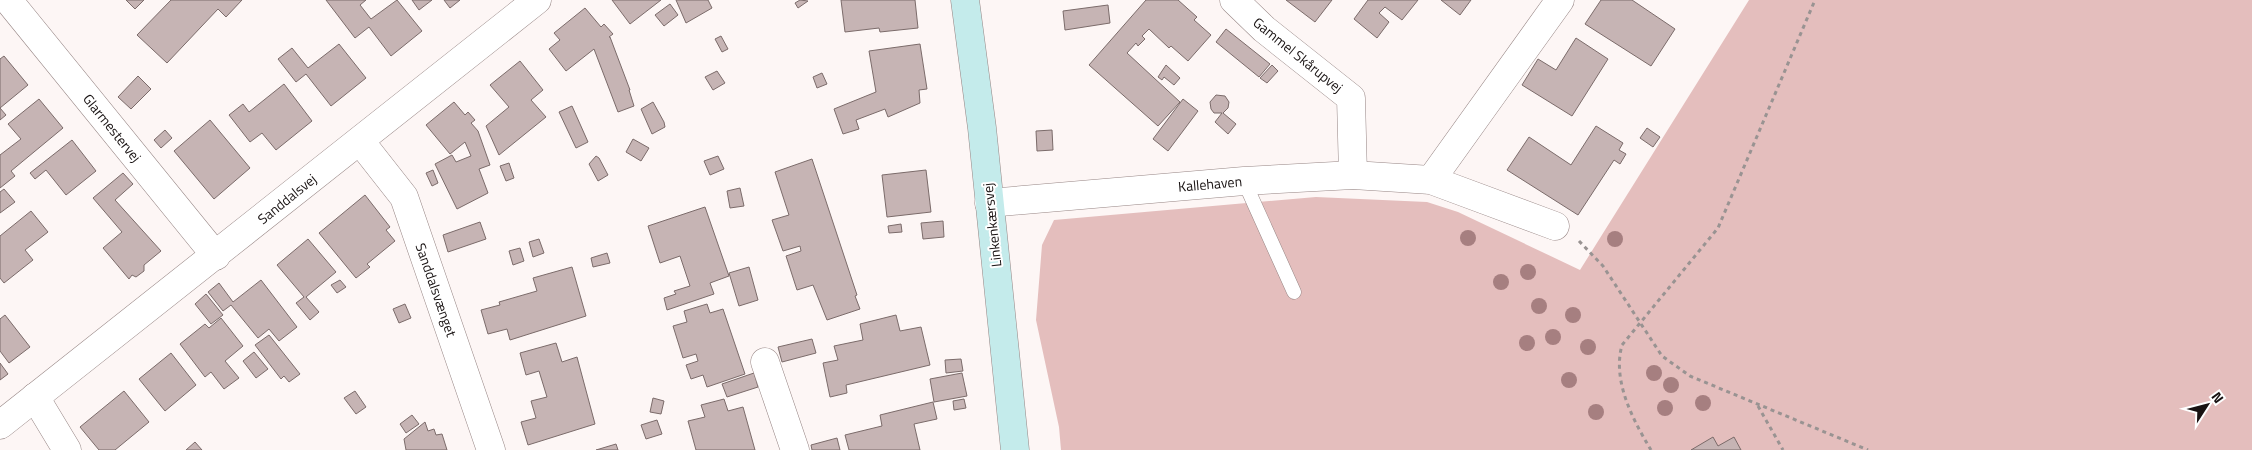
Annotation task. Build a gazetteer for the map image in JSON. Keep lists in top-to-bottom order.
{
  "streets": {
    "street": [
      "Gammel Skårupvej",
      "Glarmestervej",
      "Kallehaven",
      "Sanddalsvej",
      "Linkenkærsvej",
      "Sanddalsvænget"
    ]
  },
  "crossings": [
    ["Gammel Skårupvej", "Kallehaven"],
    ["Glarmestervej", "Sanddalsvej"],
    ["Kallehaven", "Linkenkærsvej"],
    ["Sanddalsvej", "Sanddalsvænget"]
  ],
  "north": "top right"
}
